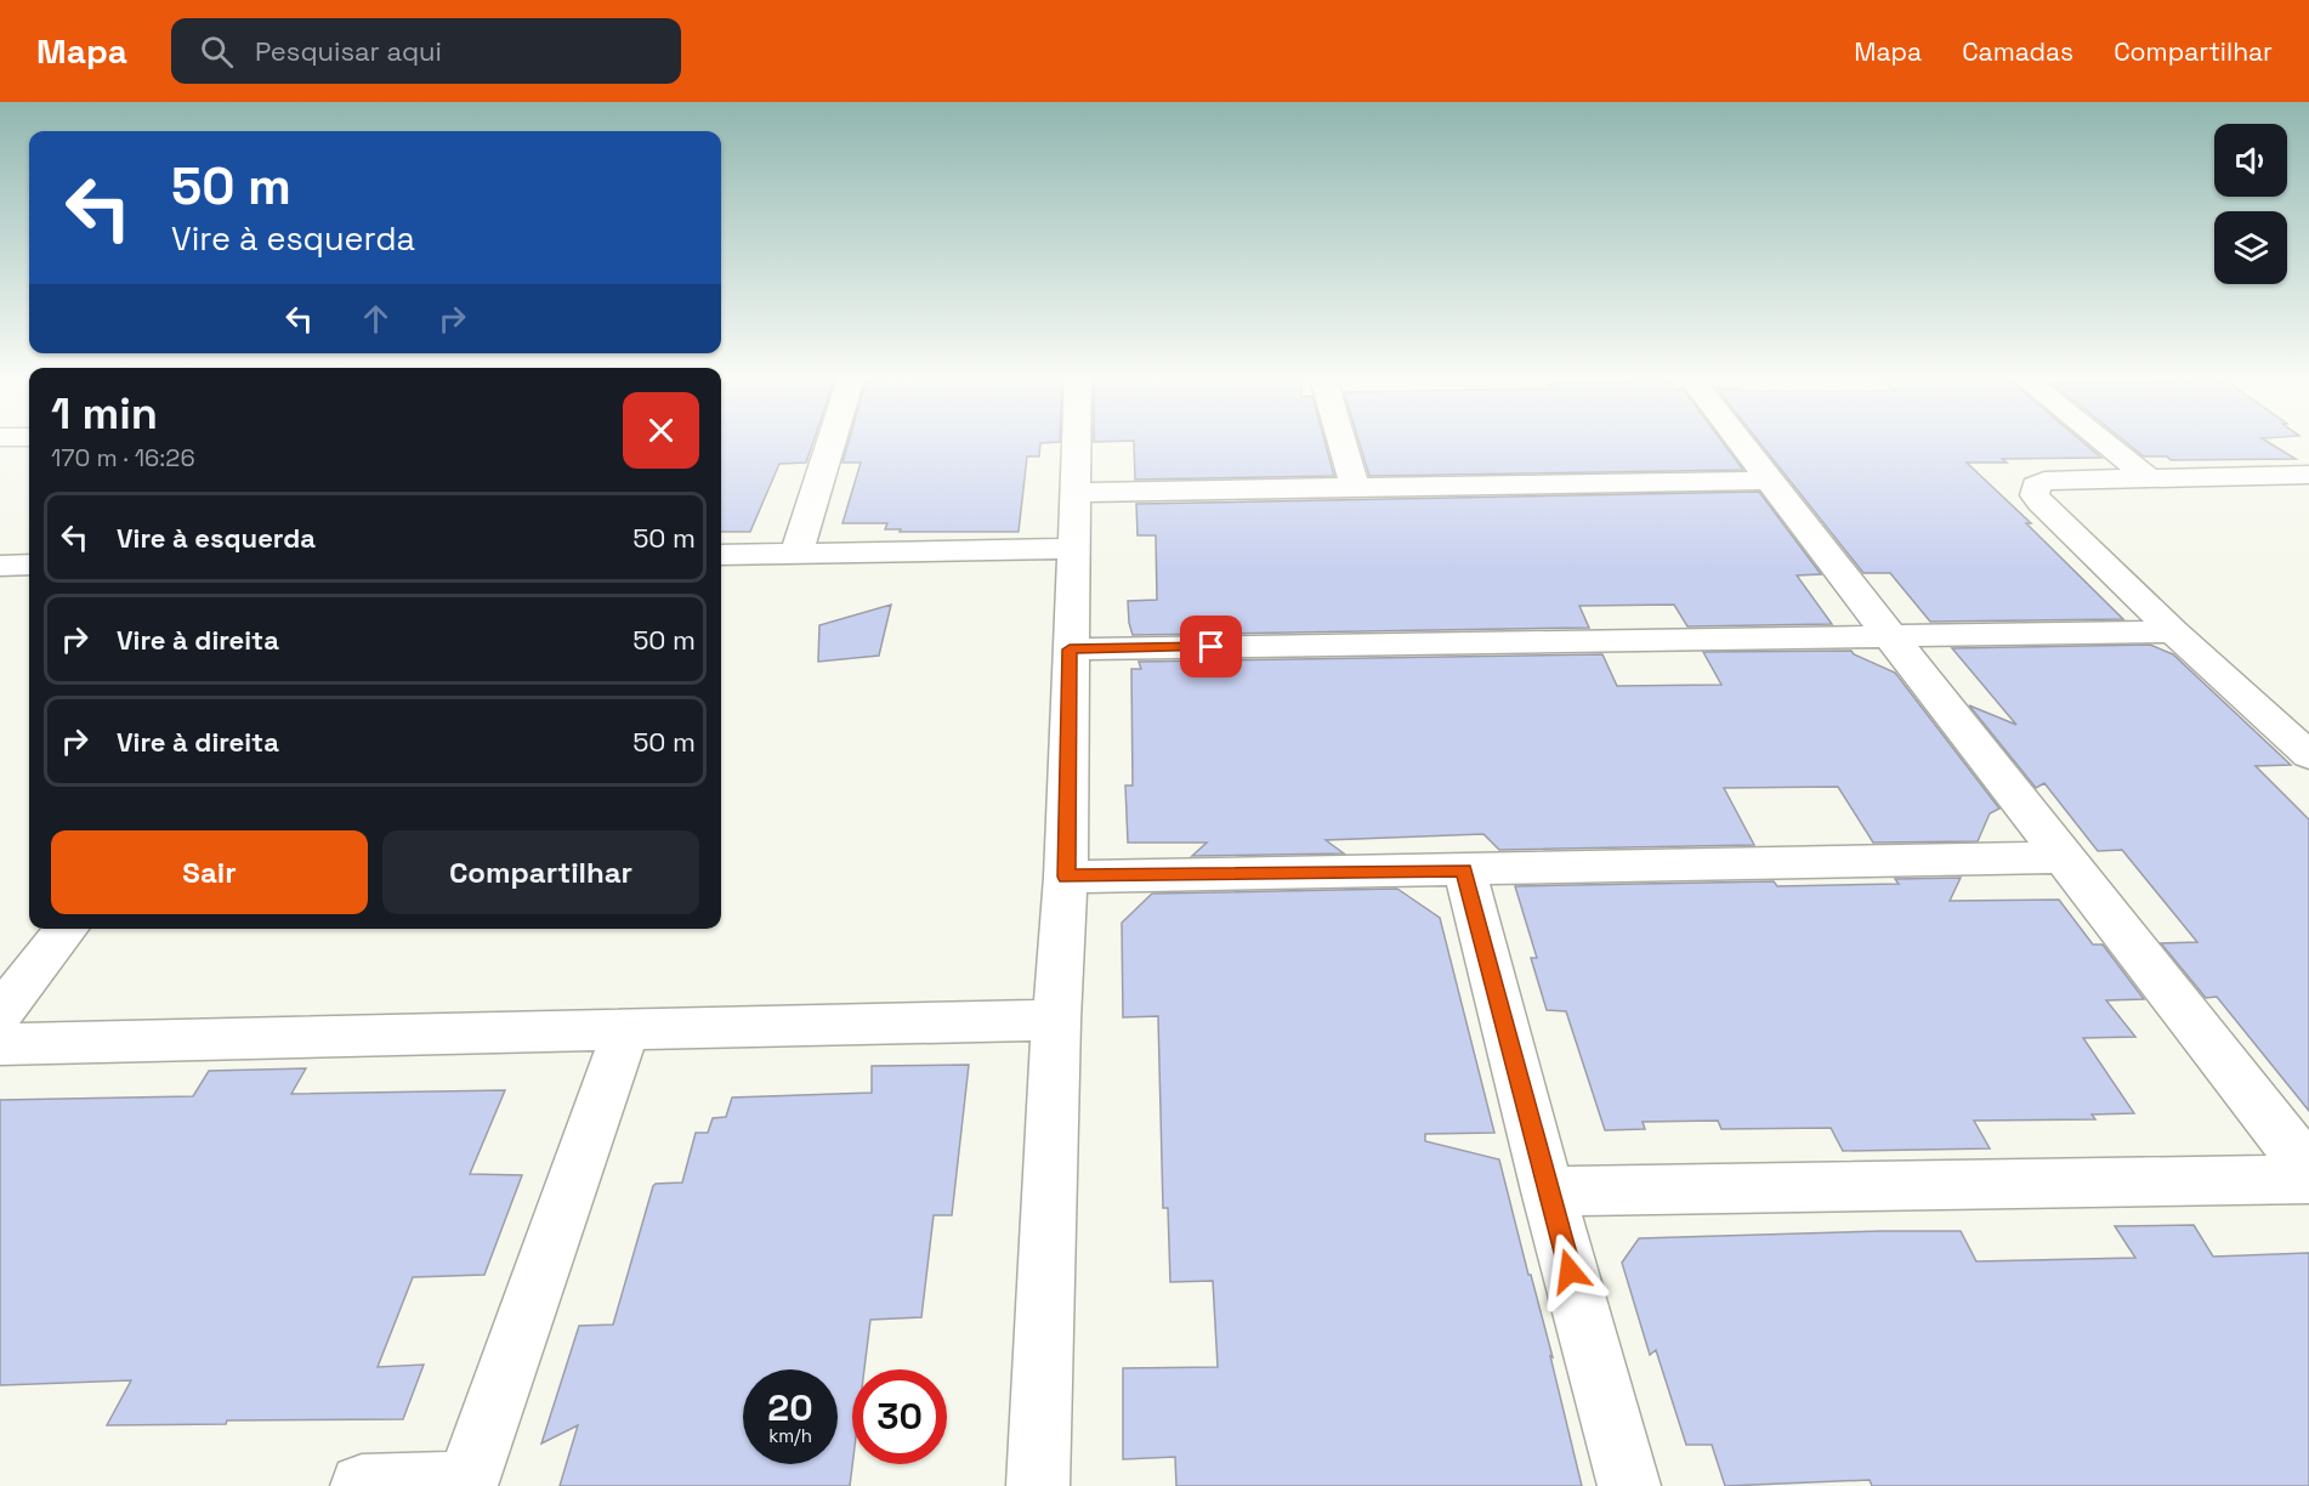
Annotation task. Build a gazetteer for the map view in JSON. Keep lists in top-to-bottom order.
{
  "page": {
    "header": "Mapa",
    "search": "Pesquisar aqui",
    "nav": ["Mapa", "Camadas", "Compartilhar"],
    "turn": ["50 m", "Vire à esquerda"],
    "heading": ["1 min", "170 m · 16:26"],
    "list": [
      {
        "name": "Vire à esquerda",
        "value": "50 m"
      },
      {
        "name": "Vire à direita",
        "value": "50 m"
      },
      {
        "name": "Vire à direita",
        "value": "50 m"
      }
    ],
    "buttons": ["Sair", "Compartilhar"],
    "speed": "20 km/h",
    "limit": "30"
  }
}
